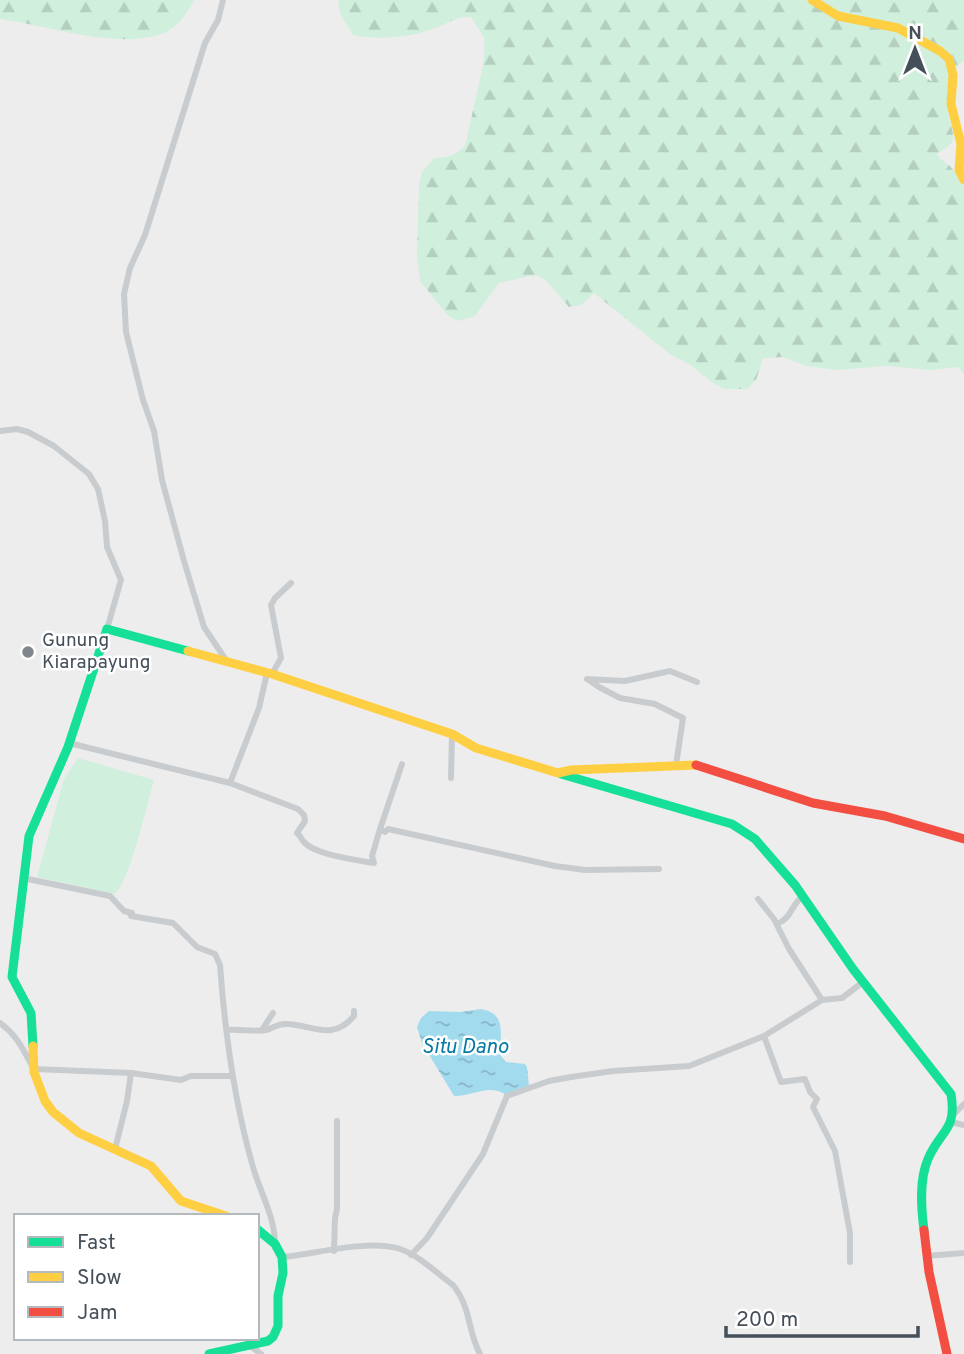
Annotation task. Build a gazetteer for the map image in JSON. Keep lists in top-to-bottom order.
{
  "water": ["Situ Dano"],
  "places": ["Gunung Kiarapayung"],
  "legend": ["Fast", "Slow", "Jam"],
  "scale_bar": "200 m",
  "north": "top"
}
